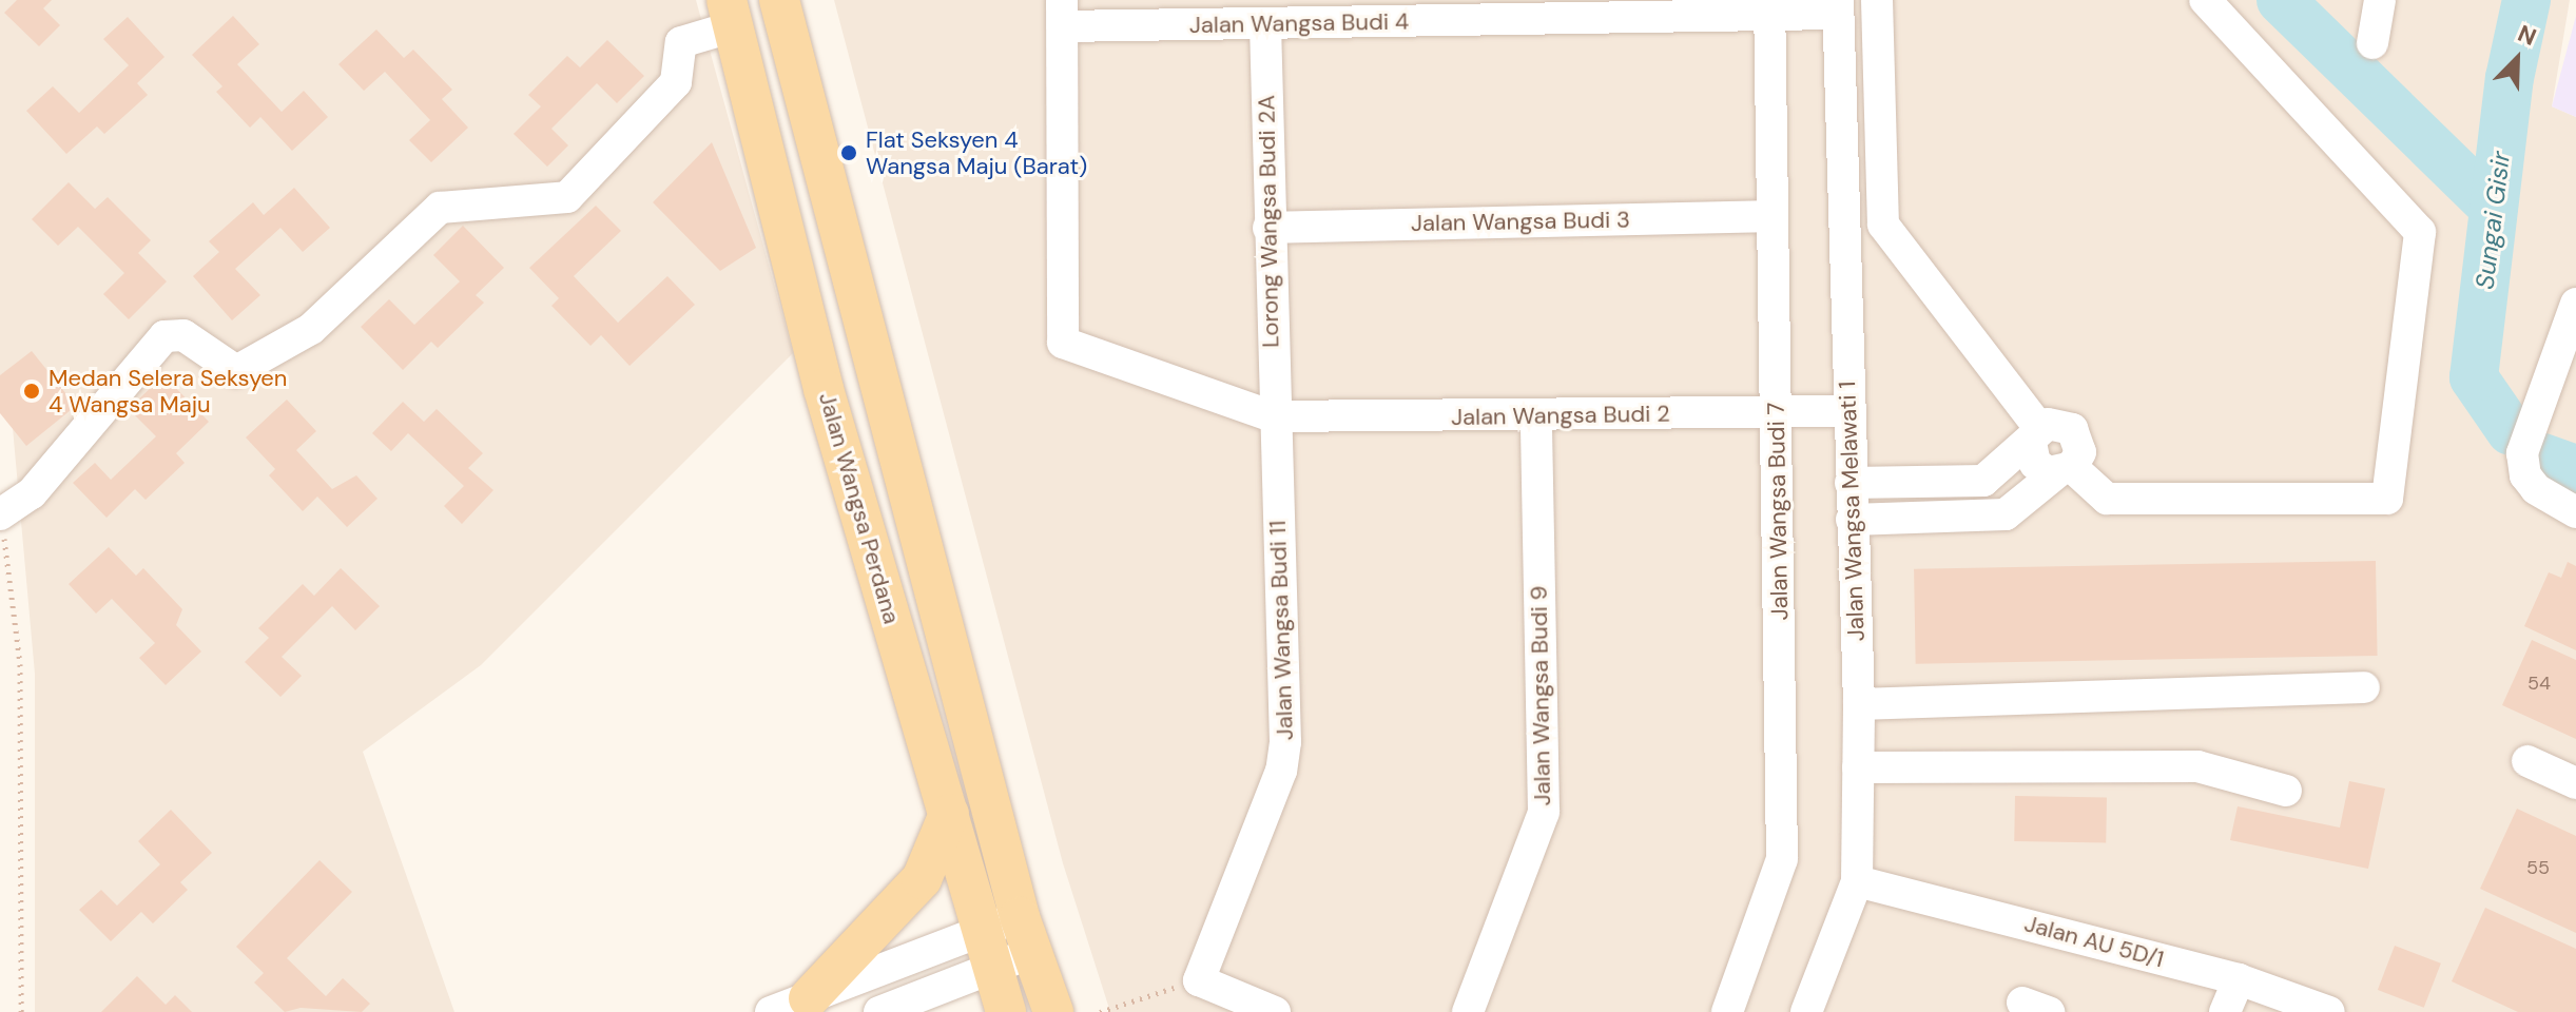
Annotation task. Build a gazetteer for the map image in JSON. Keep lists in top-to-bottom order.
{
  "streets": {
    "main road": ["Jalan Wangsa Perdana"],
    "street": [
      "Jalan Wangsa Budi 4",
      "Lorong Wangsa Budi 2A",
      "Jalan Wangsa Budi 3",
      "Jalan Wangsa Budi 2",
      "Jalan Wangsa Budi 7",
      "Jalan Wangsa Melawati 1",
      "Jalan Wangsa Budi 11",
      "Jalan Wangsa Budi 9",
      "Jalan AU 5D/1"
    ]
  },
  "crossings": [
    ["Jalan Wangsa Budi 4", "Lorong Wangsa Budi 2A"],
    ["Jalan Wangsa Budi 4", "Jalan Wangsa Budi 2"],
    ["Jalan Wangsa Budi 4", "Jalan Wangsa Budi 7"],
    ["Jalan Wangsa Budi 4", "Jalan Wangsa Melawati 1"],
    ["Lorong Wangsa Budi 2A", "Jalan Wangsa Budi 3"],
    ["Lorong Wangsa Budi 2A", "Jalan Wangsa Budi 2"],
    ["Lorong Wangsa Budi 2A", "Jalan Wangsa Budi 11"],
    ["Jalan Wangsa Budi 3", "Jalan Wangsa Budi 7"],
    ["Jalan Wangsa Budi 2", "Jalan Wangsa Budi 7"],
    ["Jalan Wangsa Budi 2", "Jalan Wangsa Melawati 1"],
    ["Jalan Wangsa Budi 2", "Jalan Wangsa Budi 11"],
    ["Jalan Wangsa Budi 2", "Jalan Wangsa Budi 9"],
    ["Jalan Wangsa Melawati 1", "Jalan AU 5D/1"]
  ],
  "water": ["Sungai Gisir"],
  "places": ["Flat Seksyen 4 Wangsa Maju (Barat)", "Medan Selera Seksyen 4 Wangsa Maju"],
  "house_numbers": ["54", "55"],
  "north": "top right"
}
